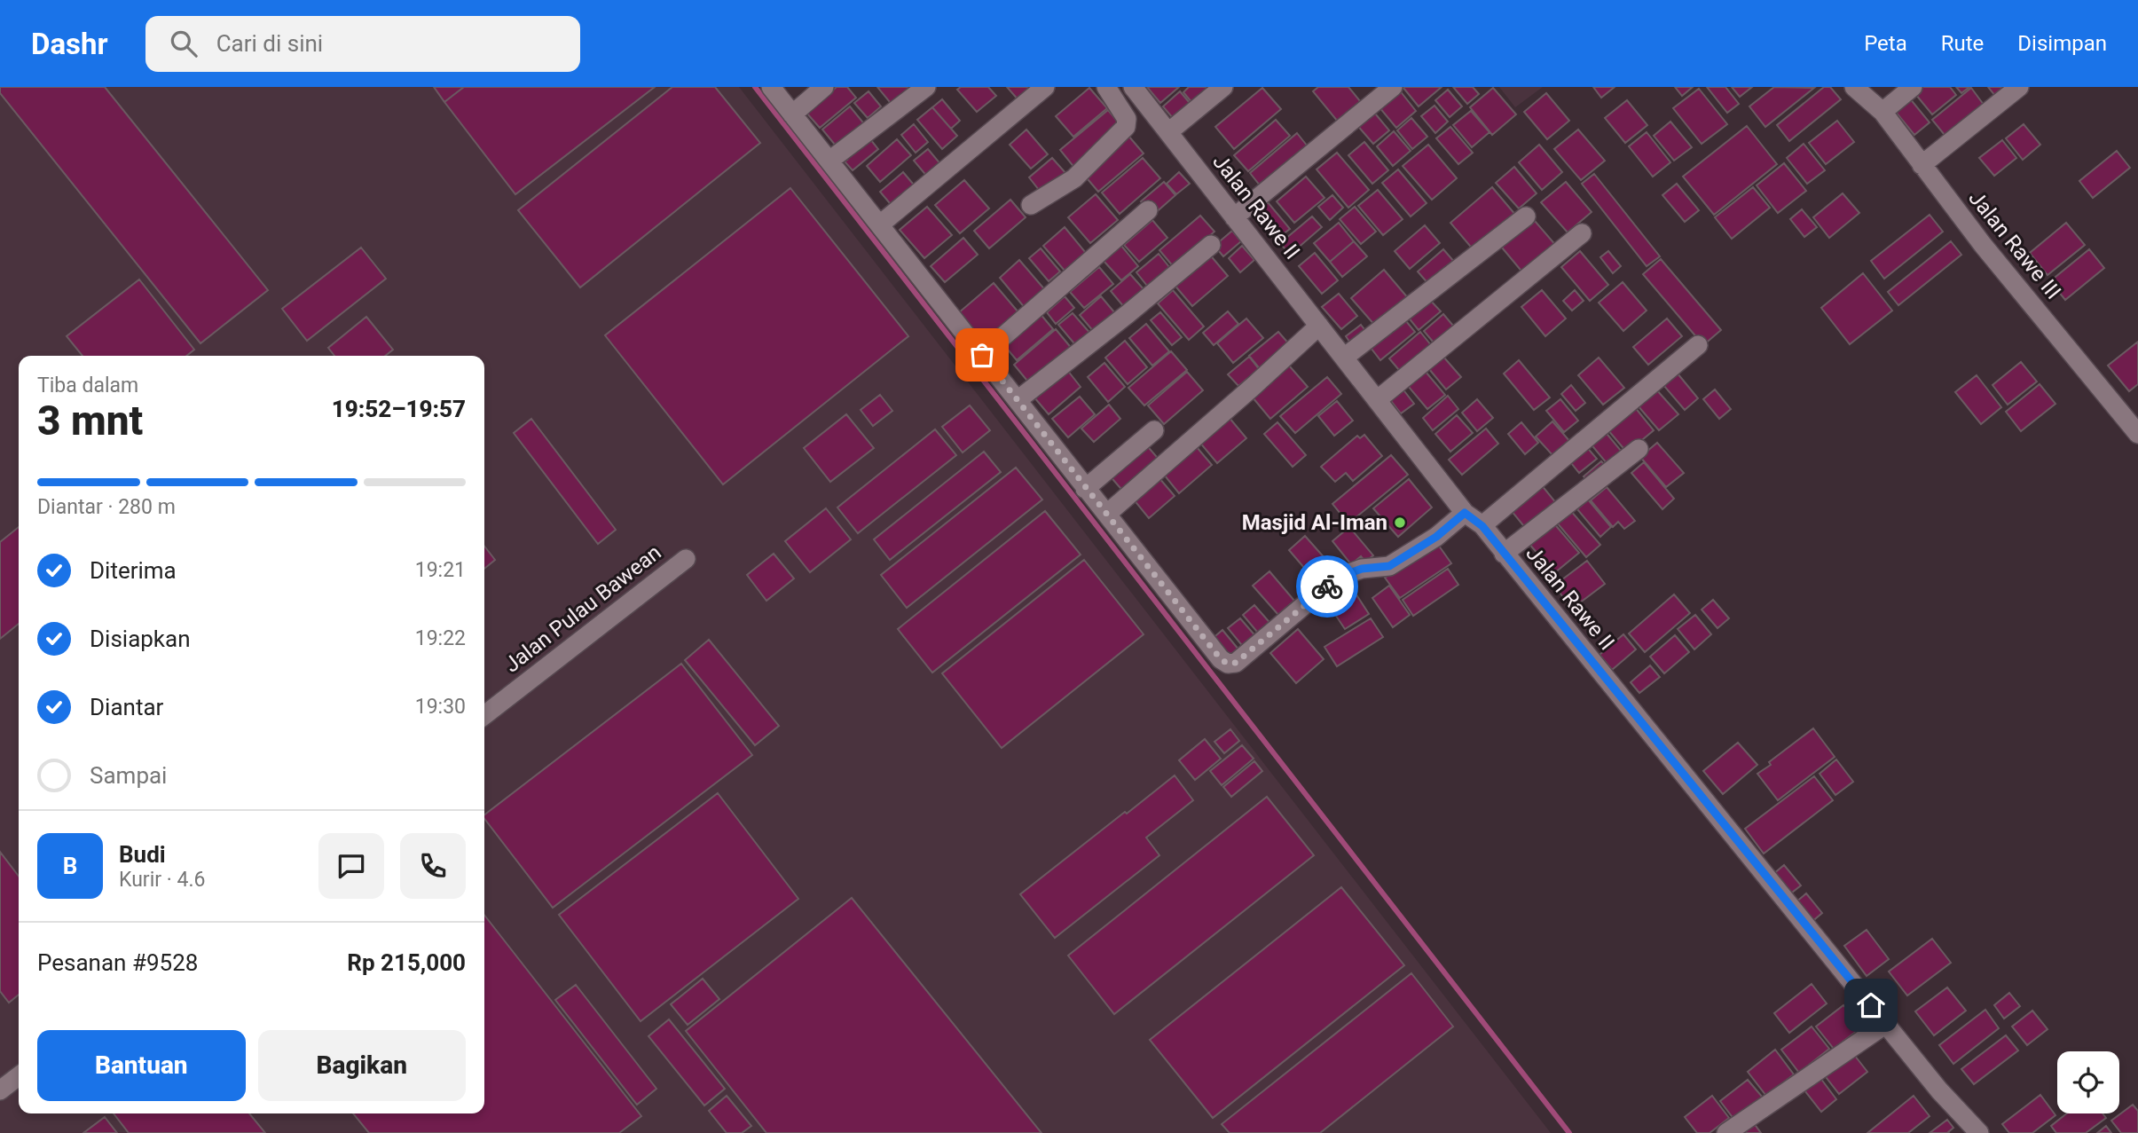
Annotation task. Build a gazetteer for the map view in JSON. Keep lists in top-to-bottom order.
{
  "streets": {
    "street": ["Jalan Rawe II", "Jalan Rawe III", "Jalan Pulau Bawean"]
  },
  "places": ["Masjid Al-Iman"],
  "page": {
    "header": "Dashr",
    "search": "Cari di sini",
    "nav": ["Peta", "Rute", "Disimpan"],
    "heading": ["3 mnt", "Tiba dalam", "19:52–19:57"],
    "panel": [
      "Budi",
      "Kurir · 4.6",
      "Pesanan #9528",
      "Rp 215,000"
    ],
    "bar": "Diantar · 280 m",
    "list": [
      ["Diterima", "19:21"],
      ["Disiapkan", "19:22"],
      ["Diantar", "19:30"],
      "Sampai"
    ],
    "round": "B",
    "buttons": ["Bantuan", "Bagikan"]
  }
}
